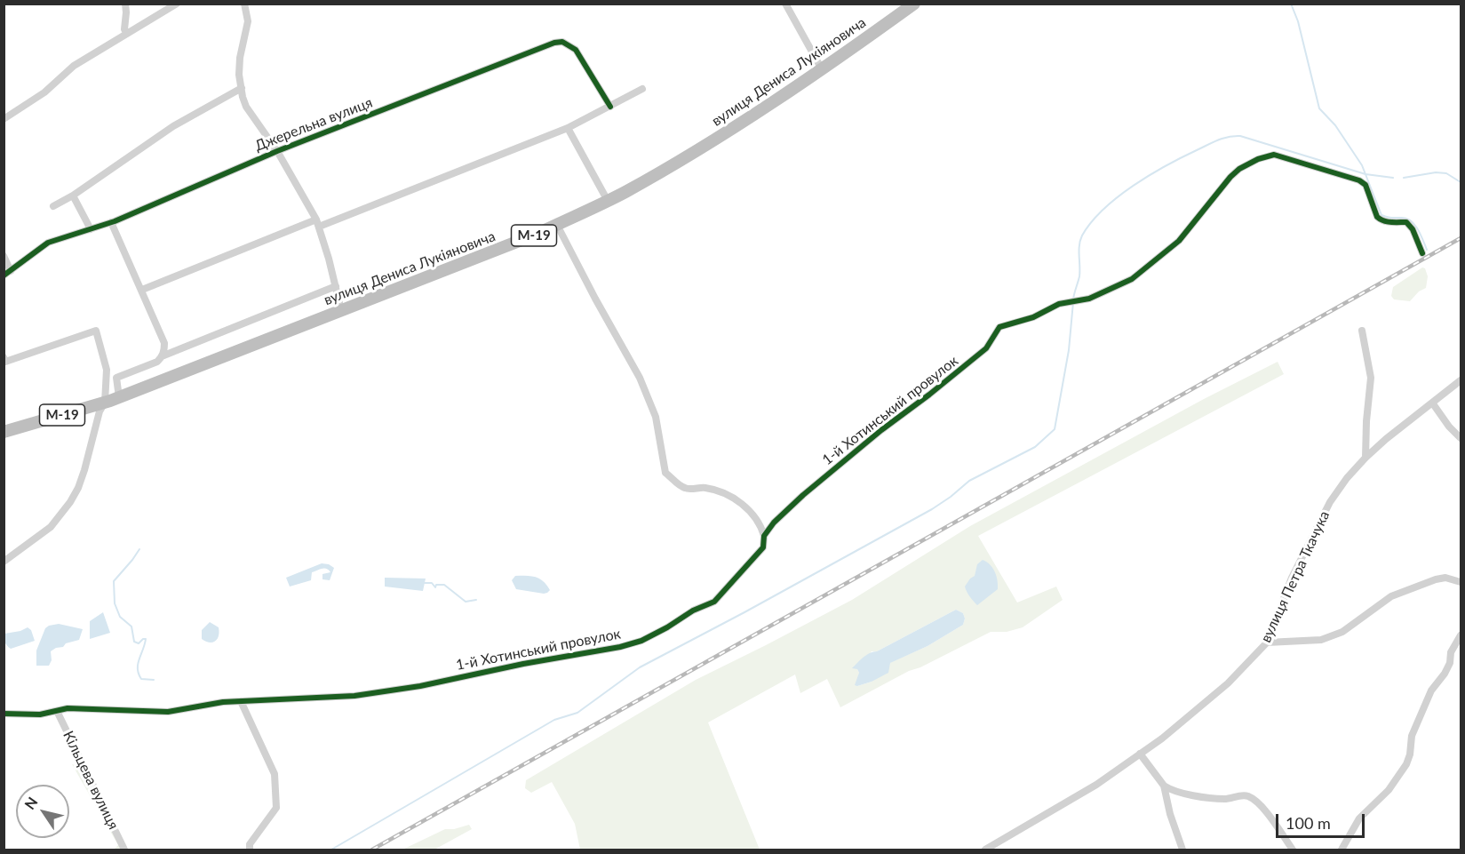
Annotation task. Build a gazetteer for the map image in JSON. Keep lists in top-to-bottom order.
{
  "streets": {
    "highway": ["вулиця Дениса Лукіяновича", "М-19"],
    "street": [
      "Джерельна вулиця",
      "1-й Хотинський провулок",
      "вулиця Петра Ткачука",
      "Кільцева вулиця"
    ]
  },
  "crossings": [
    ["вулиця Дениса Лукіяновича", "М-19"],
    ["1-й Хотинський провулок", "Кільцева вулиця"]
  ],
  "scale_bar": "100 m",
  "north": "top left"
}
